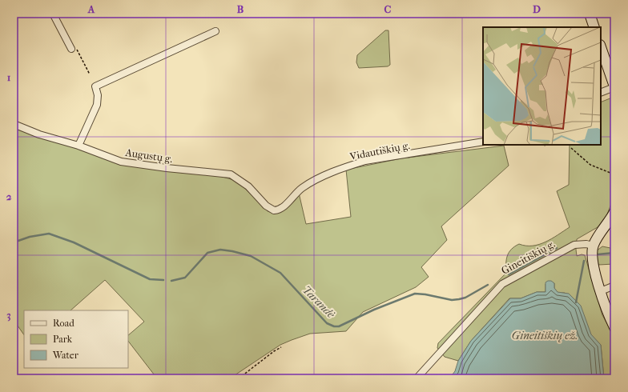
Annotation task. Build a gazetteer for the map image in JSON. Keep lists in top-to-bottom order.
{
  "streets": {
    "street": ["Vidautiškių g.", "Augustų g.", "Gineitiškių g."]
  },
  "crossings": [
    ["Vidautiškių g.", "Augustų g."]
  ],
  "water": ["Tarandė", "Gineitiškių ež."],
  "legend": ["Road", "Park", "Water"],
  "grid": {
    "columns": [
      "A",
      "B",
      "C",
      "D"
    ],
    "rows": ["1", "2", "3"]
  }
}
